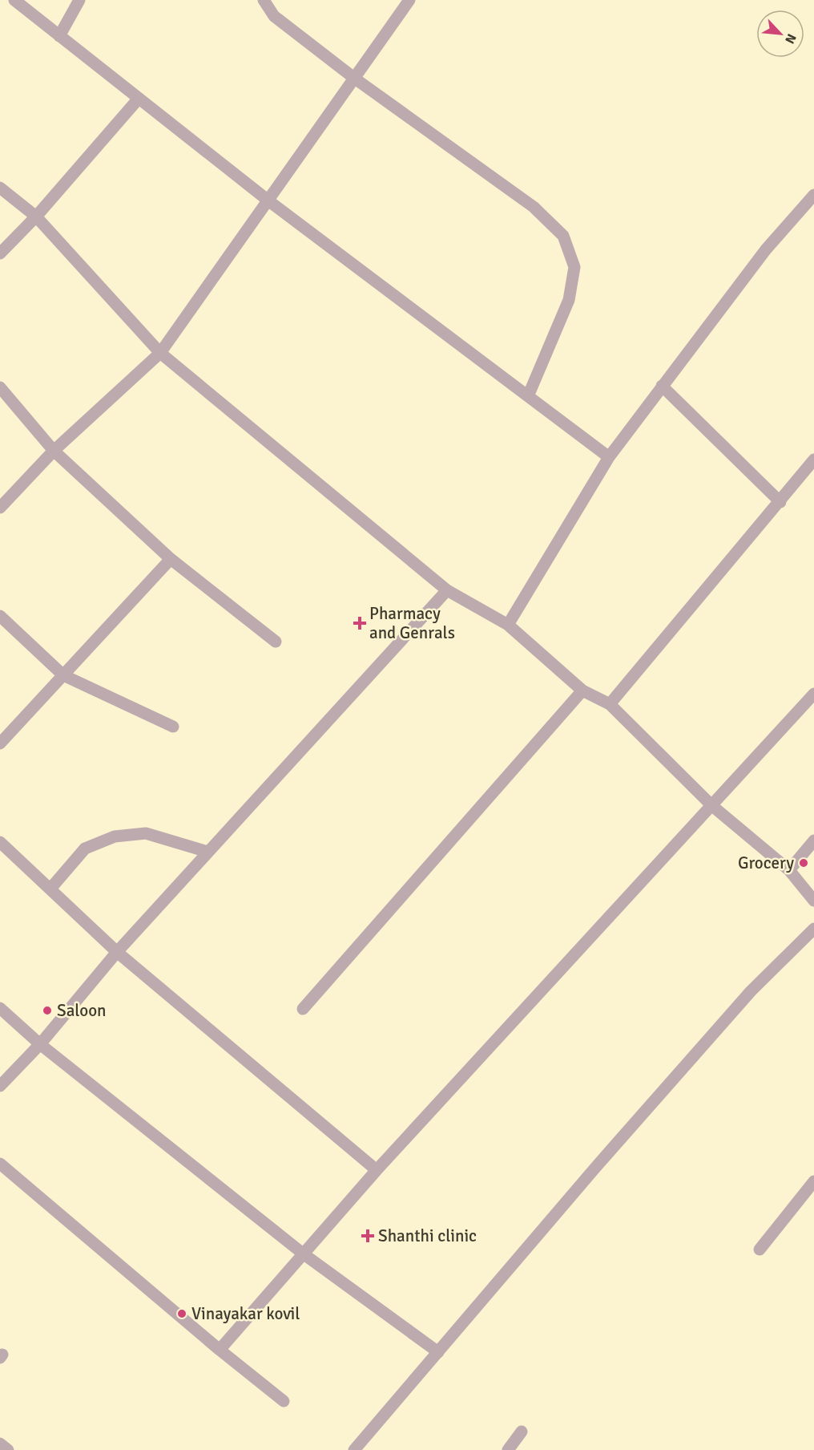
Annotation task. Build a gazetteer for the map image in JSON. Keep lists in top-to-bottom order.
{
  "places": {
    "health": ["Pharmacy and Genrals", "Shanthi clinic"],
    "other": ["Grocery", "Saloon", "Vinayakar kovil"]
  },
  "north": "bottom right"
}
